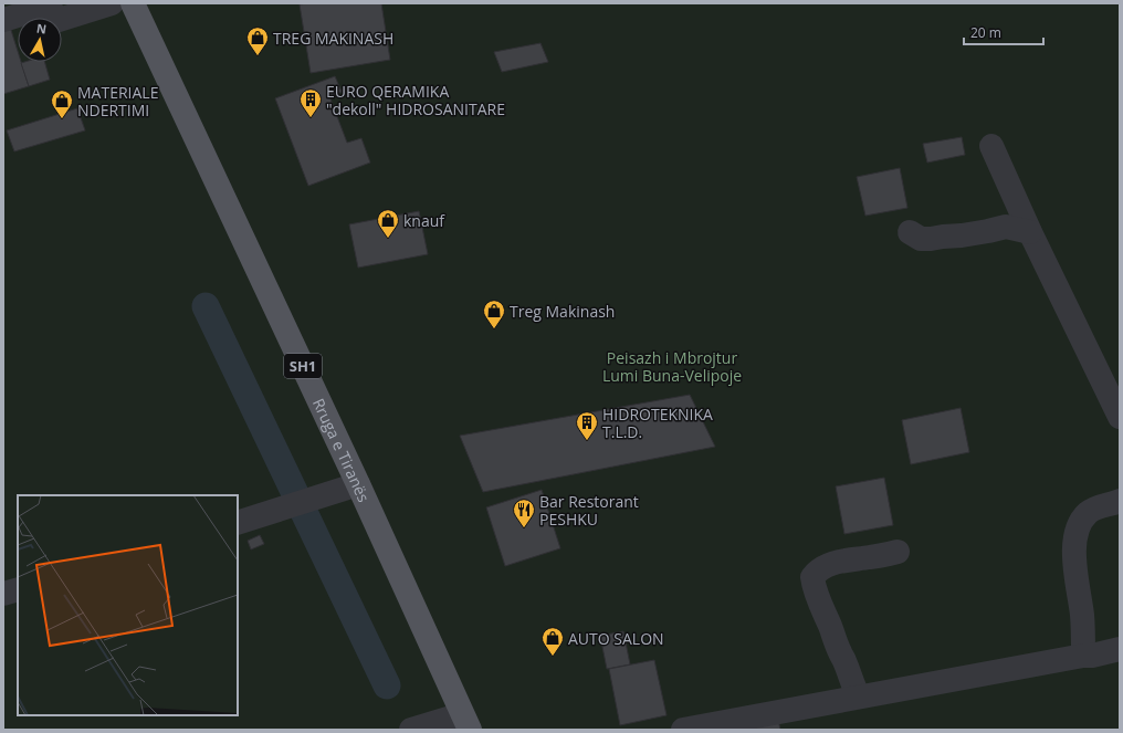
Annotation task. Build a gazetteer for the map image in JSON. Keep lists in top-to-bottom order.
{
  "streets": {
    "main road": ["SH1", "Rruga e Tiranës"]
  },
  "parks": ["Peisazh i Mbrojtur Lumi Buna-Velipoje"],
  "places": {
    "shop": [
      "TREG MAKINASH",
      "MATERIALE NDERTIMI",
      "knauf",
      "Treg Makinash",
      "AUTO SALON"
    ],
    "building": ["EURO QERAMIKA \"dekoll\" HIDROSANITARE", "HIDROTEKNIKA T.L.D."],
    "restaurant": ["Bar Restorant PESHKU"]
  },
  "scale_bar": "20 m",
  "north": "top"
}
